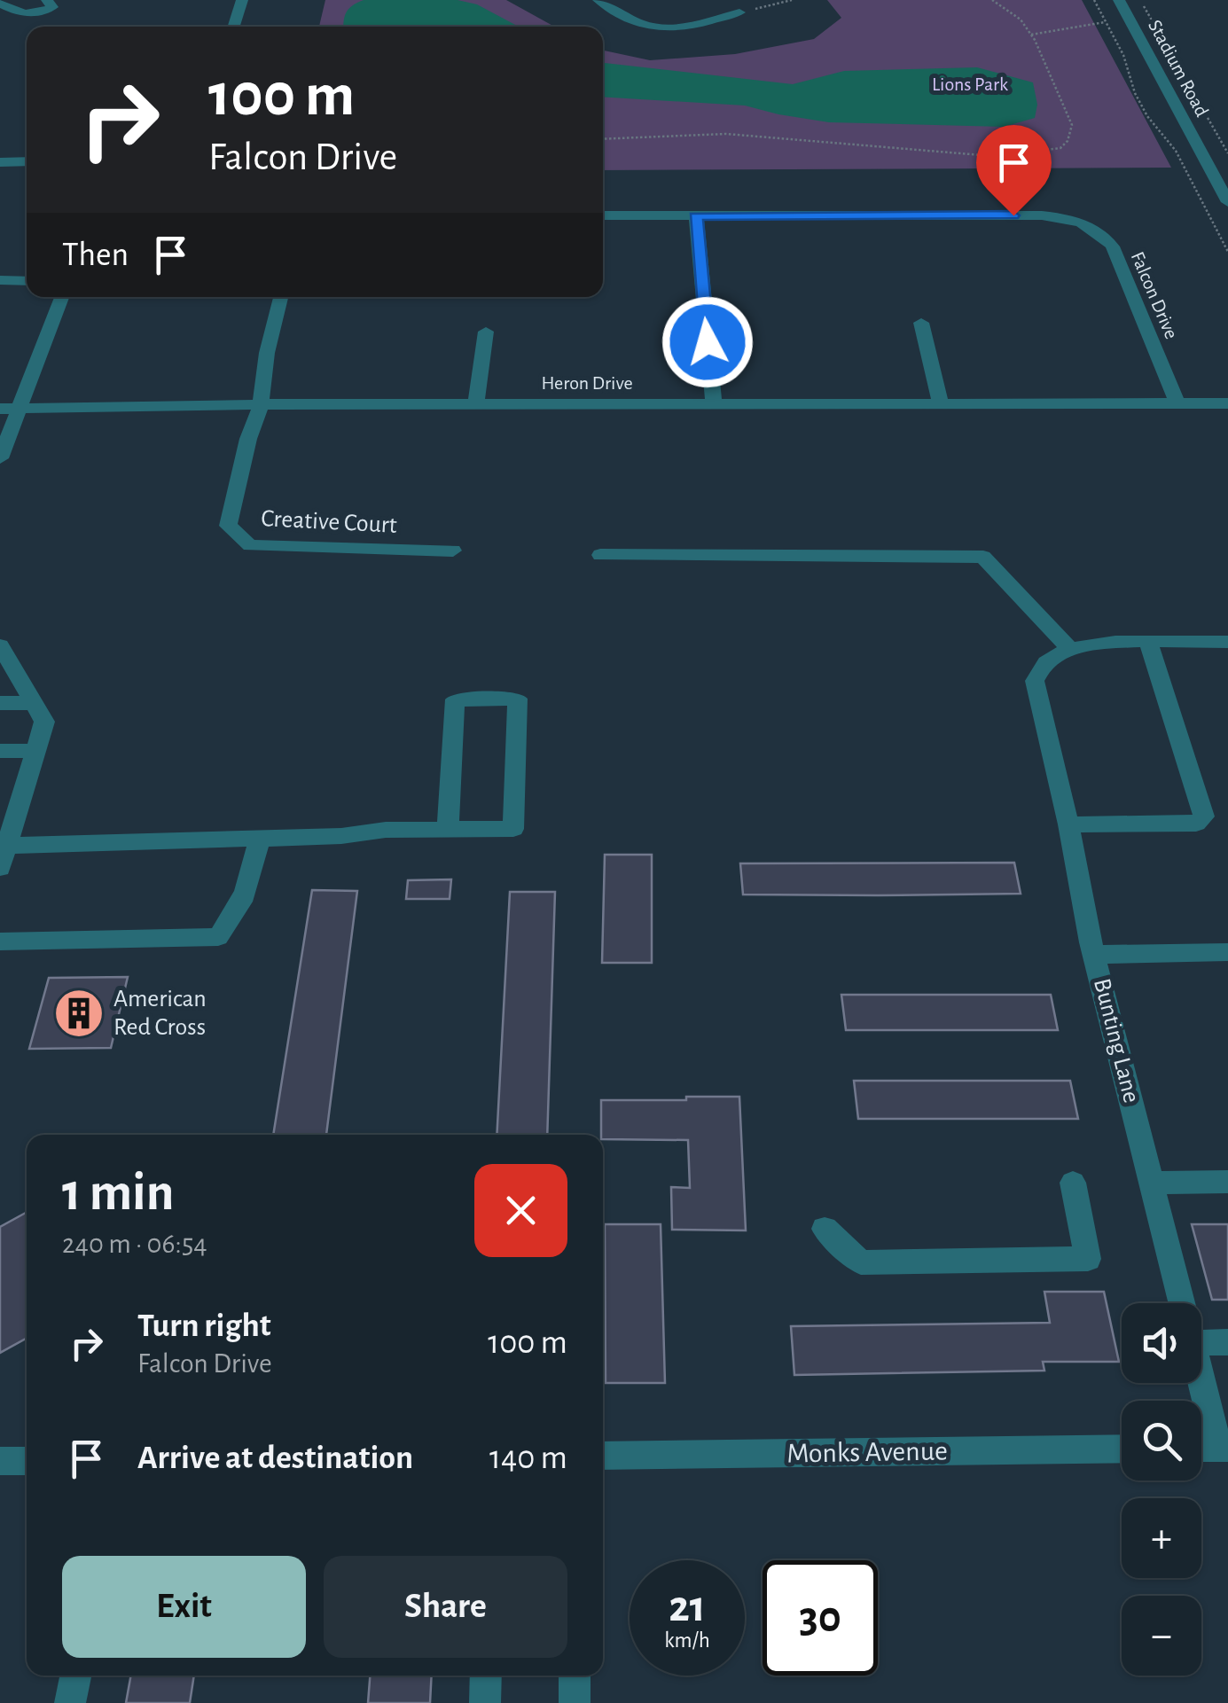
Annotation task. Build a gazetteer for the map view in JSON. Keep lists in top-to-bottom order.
{
  "streets": {
    "street": [
      "Stadium Road",
      "Falcon Drive",
      "Heron Drive",
      "Creative Court",
      "Bunting Lane",
      "Monks Avenue"
    ]
  },
  "crossings": [
    ["Falcon Drive", "Heron Drive"],
    ["Heron Drive", "Creative Court"]
  ],
  "parks": ["Lions Park"],
  "places": {
    "building": ["American Red Cross"]
  },
  "page": {
    "turn": ["100 m", "Falcon Drive"],
    "then": "Then",
    "heading": ["1 min", "240 m · 06:54"],
    "list": [
      {
        "name": "Turn right",
        "note": "Falcon Drive",
        "value": "100 m"
      },
      {
        "name": "Arrive at destination",
        "value": "140 m"
      }
    ],
    "map_buttons": ["+", "−"],
    "buttons": ["Exit", "Share"],
    "speed": "21 km/h",
    "limit": "30"
  }
}
